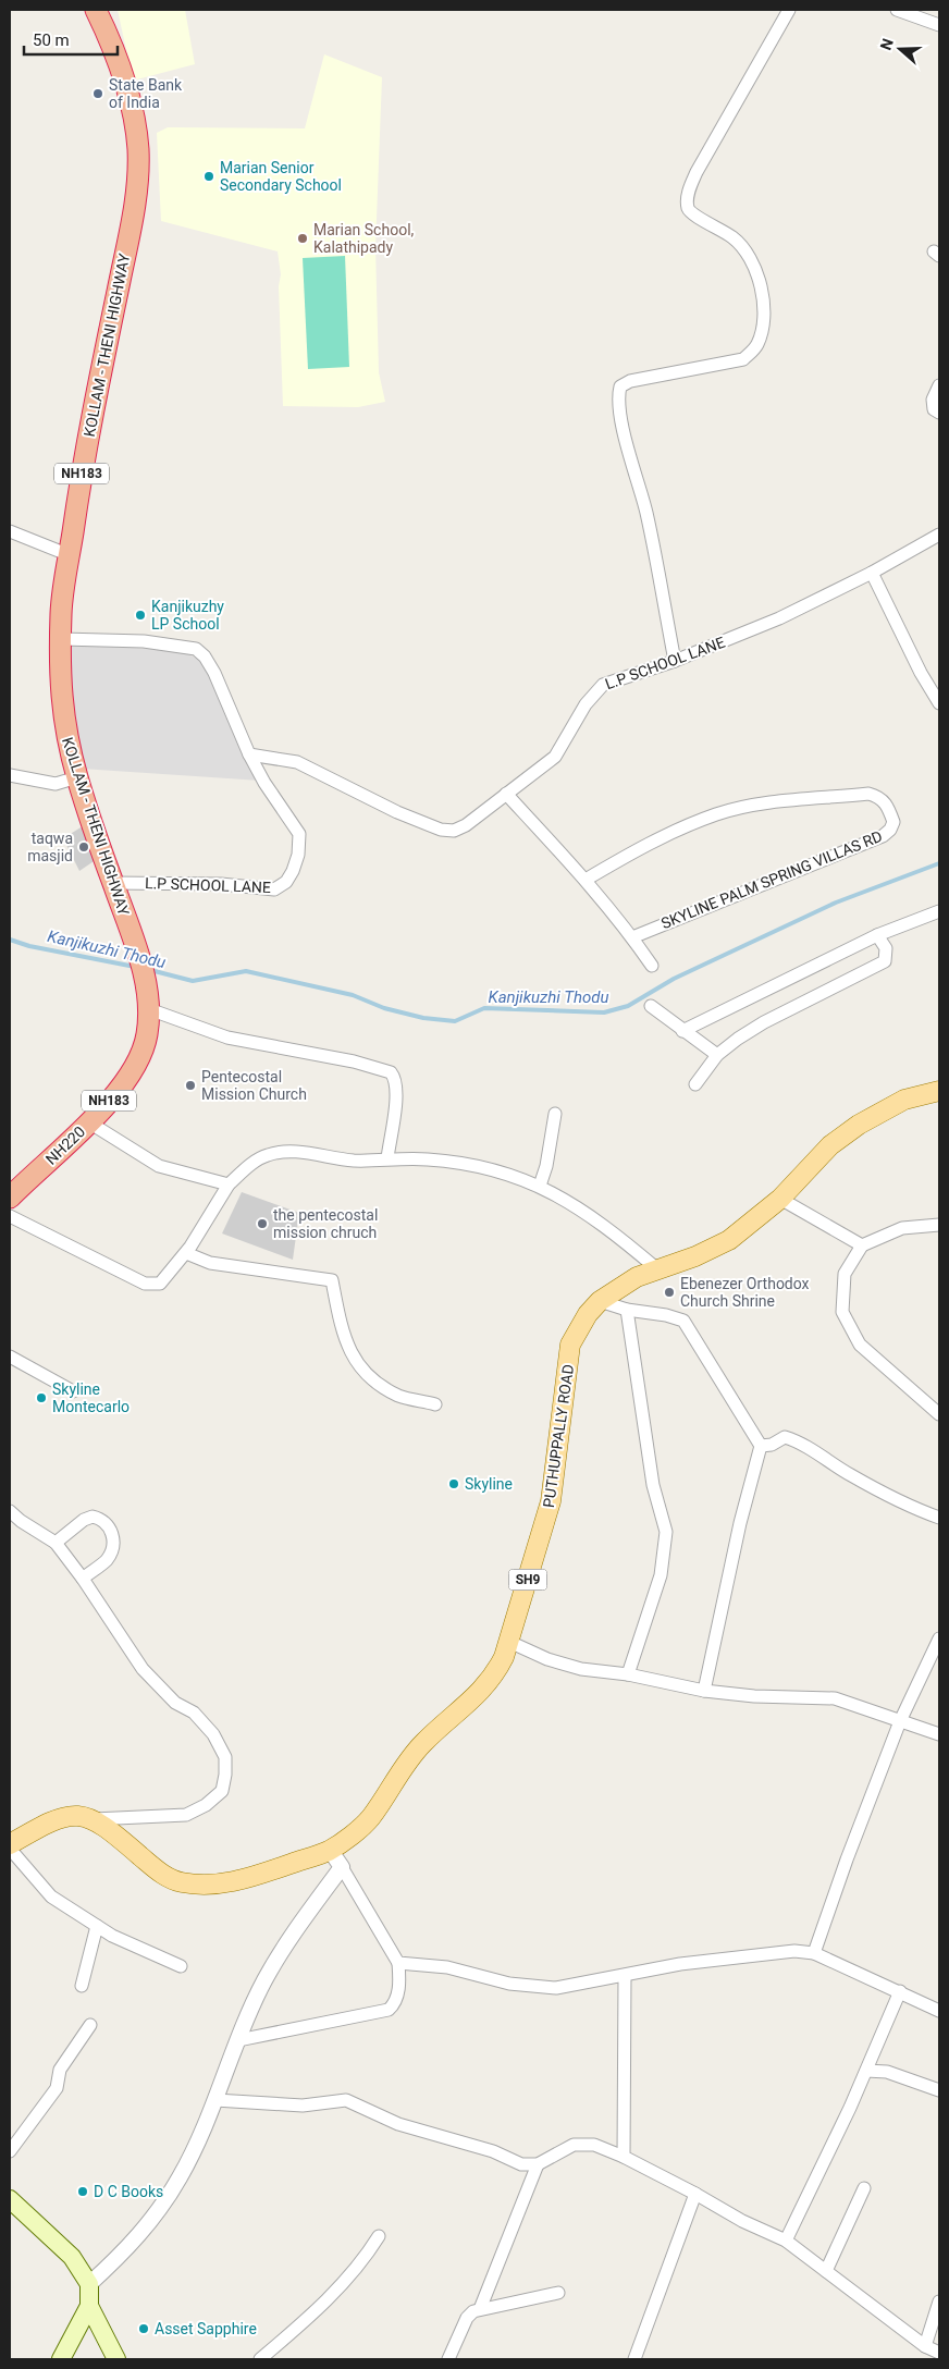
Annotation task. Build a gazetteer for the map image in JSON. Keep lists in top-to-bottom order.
{
  "streets": {
    "highway": ["KOLLAM - THENI HIGHWAY", "NH183", "NH220"],
    "main road": ["PUTHUPPALLY ROAD", "SH9"],
    "street": ["L.P SCHOOL LANE", "SKYLINE PALM SPRING VILLAS RD"]
  },
  "crossings": [
    ["KOLLAM - THENI HIGHWAY", "L.P SCHOOL LANE"],
    ["KOLLAM - THENI HIGHWAY", "NH220"]
  ],
  "water": ["Kanjikuzhi Thodu"],
  "places": [
    "State Bank of India",
    "Marian Senior Secondary School",
    "Marian School, Kalathipady",
    "Kanjikuzhy LP School",
    "taqwa masjid",
    "Pentecostal Mission Church",
    "the pentecostal mission chruch",
    "Ebenezer Orthodox Church Shrine",
    "Skyline Montecarlo",
    "Skyline",
    "D C Books",
    "Asset Sapphire"
  ],
  "scale_bar": "50 m",
  "north": "left"
}
